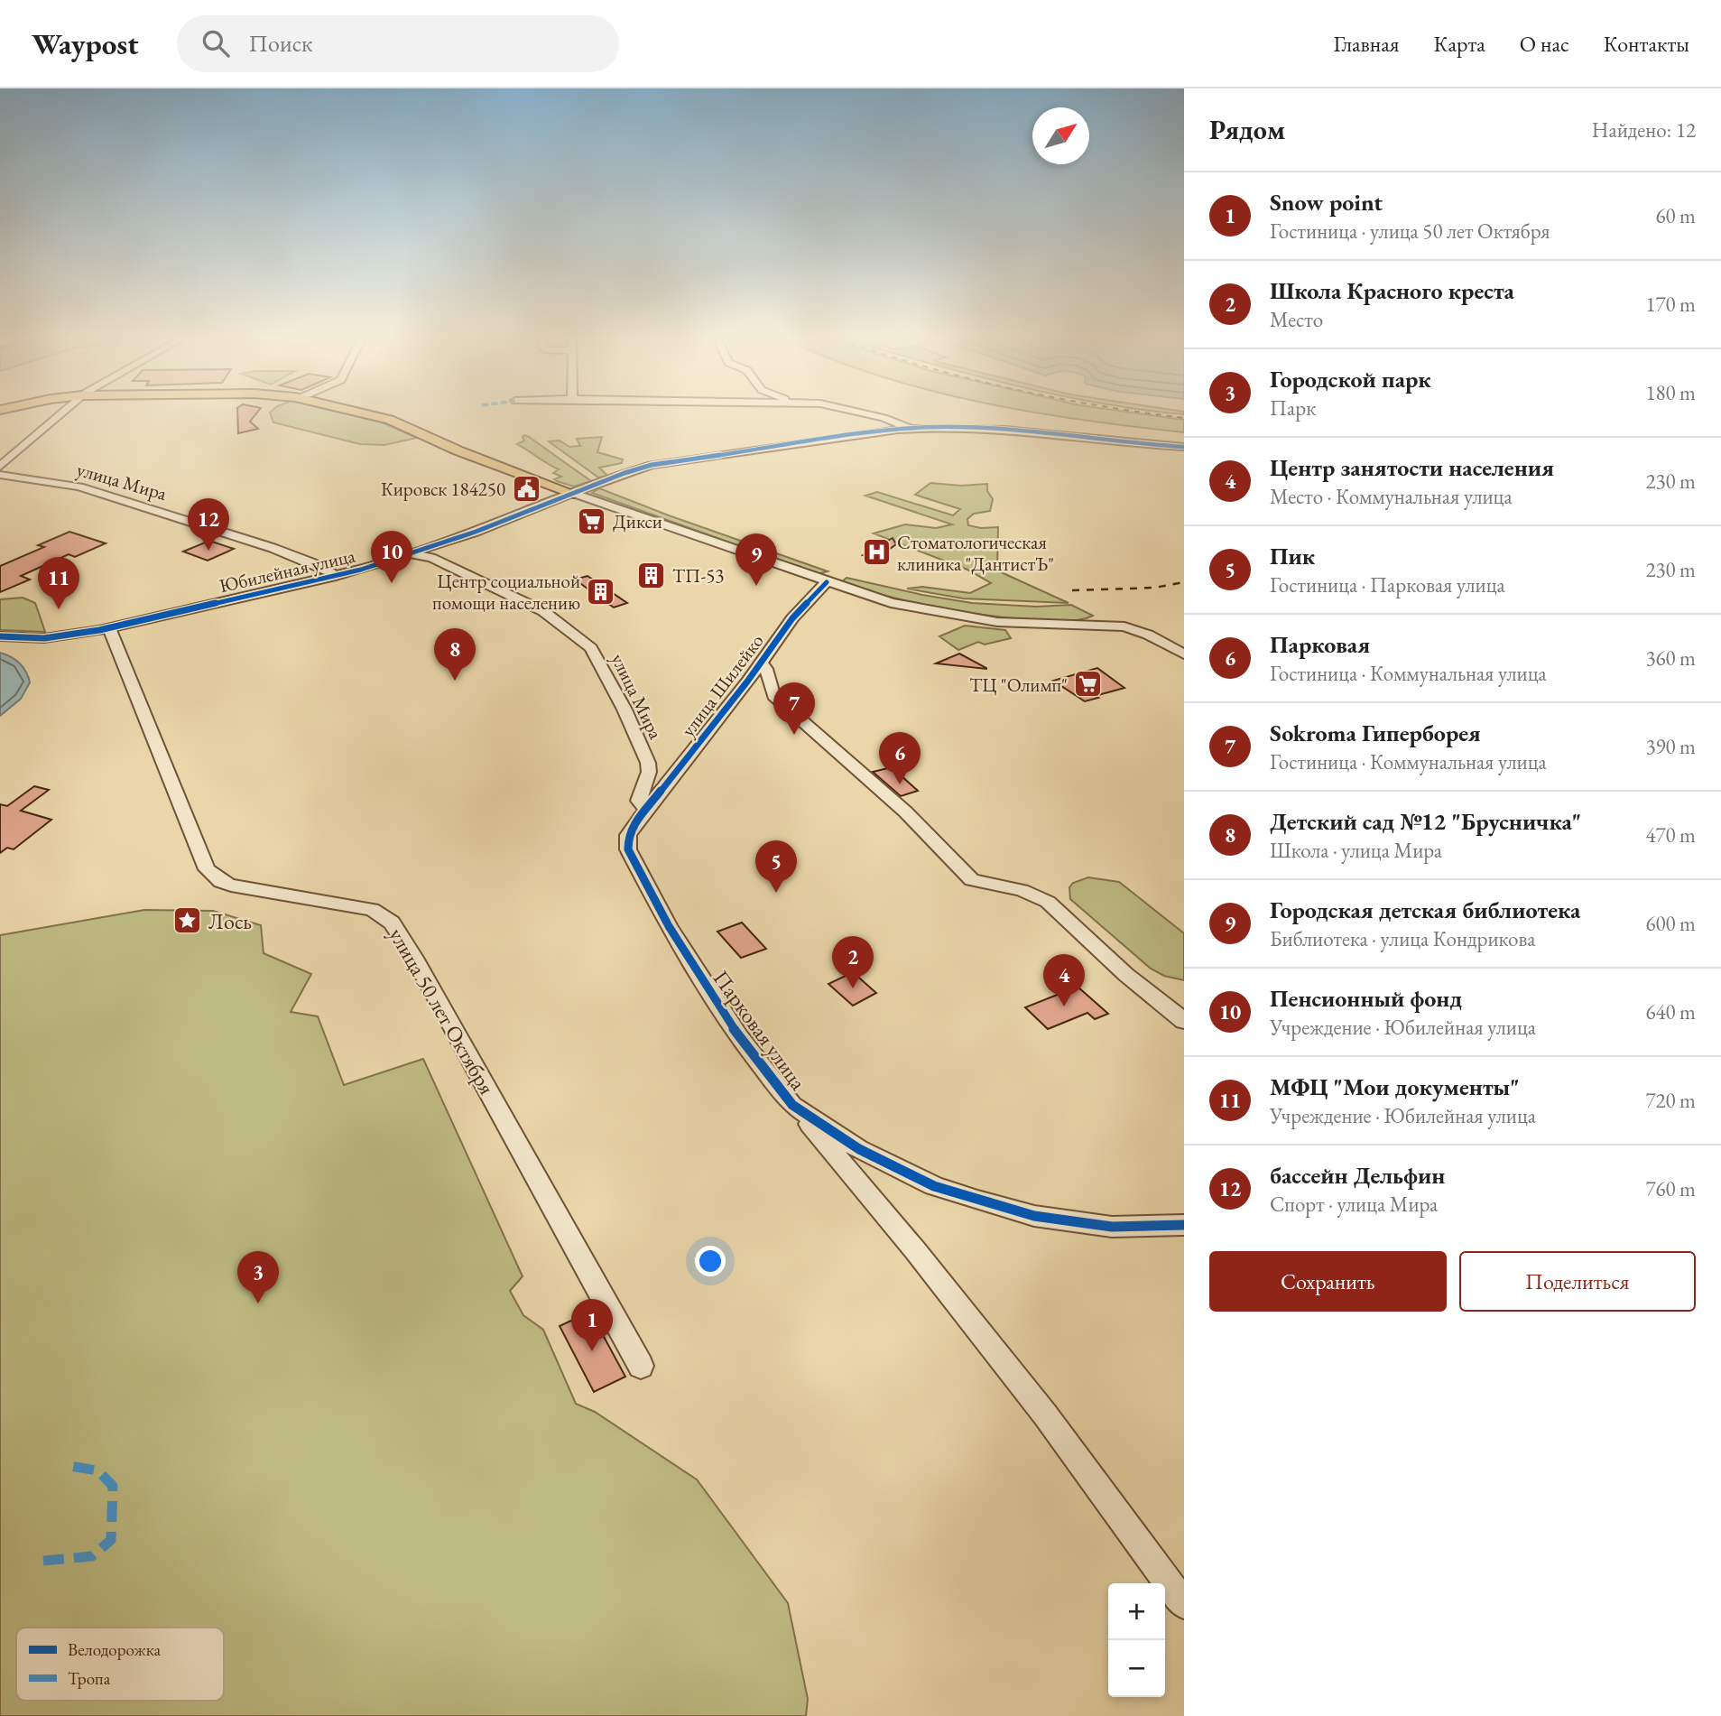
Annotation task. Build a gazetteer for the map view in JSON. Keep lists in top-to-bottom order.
{
  "streets": {
    "street": [
      "улица Мира",
      "Юбилейная улица",
      "улица Шилейко",
      "улица 50 лет Октября",
      "Парковая улица"
    ]
  },
  "crossings": [
    ["улица Мира", "Юбилейная улица"],
    ["улица Мира", "улица Шилейко"],
    ["улица Мира", "Парковая улица"],
    ["Юбилейная улица", "улица 50 лет Октября"],
    ["улица Шилейко", "Парковая улица"]
  ],
  "places": {
    "public building": ["Кировск 184250"],
    "supermarket": ["Дикси", "ТЦ \"Олимп\""],
    "hospital": ["Стоматологическая клиника \"ДантистЪ\""],
    "building": ["ТП-53", "Центр социальной помощи населению"],
    "place": ["Лось"]
  },
  "legend": ["Велодорожка", "Тропа"],
  "north": "top right",
  "page": {
    "header": "Waypost",
    "search": "Поиск",
    "nav": [
      "Главная",
      "Карта",
      "О нас",
      "Контакты"
    ],
    "heading": ["Рядом", "Найдено: 12"],
    "list": [
      {
        "mark": "1",
        "name": "Snow point",
        "note": "Гостиница · улица 50 лет Октября",
        "value": "60 m"
      },
      {
        "mark": "2",
        "name": "Школа Красного креста",
        "note": "Место",
        "value": "170 m"
      },
      {
        "mark": "3",
        "name": "Городской парк",
        "note": "Парк",
        "value": "180 m"
      },
      {
        "mark": "4",
        "name": "Центр занятости населения",
        "note": "Место · Коммунальная улица",
        "value": "230 m"
      },
      {
        "mark": "5",
        "name": "Пик",
        "note": "Гостиница · Парковая улица",
        "value": "230 m"
      },
      {
        "mark": "6",
        "name": "Парковая",
        "note": "Гостиница · Коммунальная улица",
        "value": "360 m"
      },
      {
        "mark": "7",
        "name": "Sokroma Гиперборея",
        "note": "Гостиница · Коммунальная улица",
        "value": "390 m"
      },
      {
        "mark": "8",
        "name": "Детский сад №12 \"Брусничка\"",
        "note": "Школа · улица Мира",
        "value": "470 m"
      },
      {
        "mark": "9",
        "name": "Городская детская библиотека",
        "note": "Библиотека · улица Кондрикова",
        "value": "600 m"
      },
      {
        "mark": "10",
        "name": "Пенсионный фонд",
        "note": "Учреждение · Юбилейная улица",
        "value": "640 m"
      },
      {
        "mark": "11",
        "name": "МФЦ \"Мои документы\"",
        "note": "Учреждение · Юбилейная улица",
        "value": "720 m"
      },
      {
        "mark": "12",
        "name": "бассейн Дельфин",
        "note": "Спорт · улица Мира",
        "value": "760 m"
      }
    ],
    "pins": [
      "12",
      "10",
      "9",
      "11",
      "8",
      "7",
      "6",
      "5",
      "2",
      "4",
      "3",
      "1"
    ],
    "buttons": ["Сохранить", "Поделиться"],
    "map_buttons": ["+", "−"]
  }
}
